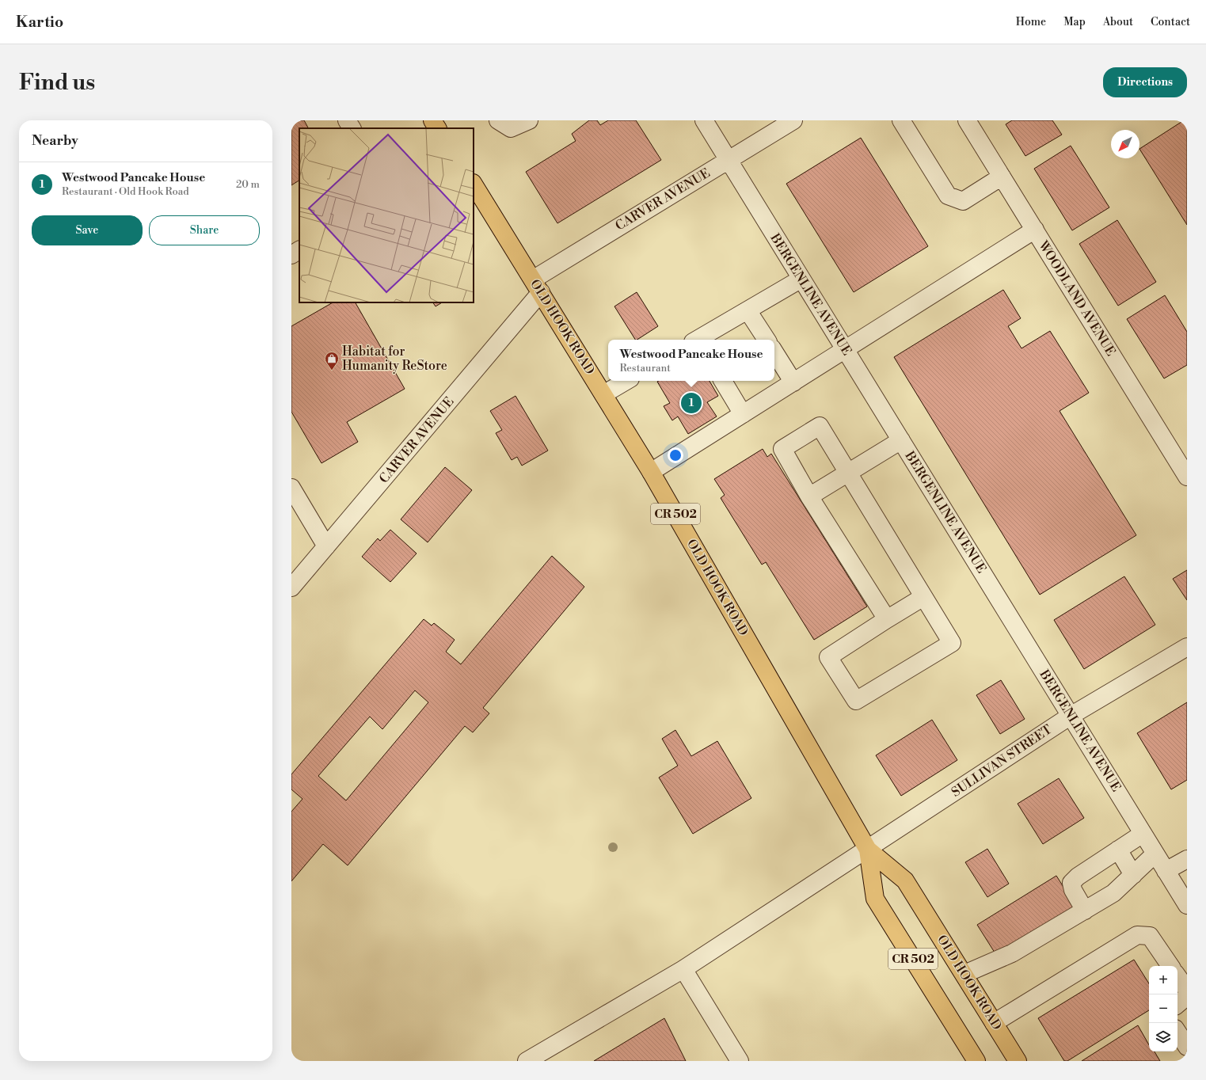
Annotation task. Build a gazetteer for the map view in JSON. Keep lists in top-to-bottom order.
{
  "streets": {
    "main road": ["OLD HOOK ROAD", "CR 502"],
    "street": [
      "CARVER AVENUE",
      "BERGENLINE AVENUE",
      "WOODLAND AVENUE",
      "SULLIVAN STREET"
    ]
  },
  "crossings": [
    ["CARVER AVENUE", "BERGENLINE AVENUE"],
    ["CARVER AVENUE", "OLD HOOK ROAD"],
    ["BERGENLINE AVENUE", "SULLIVAN STREET"],
    ["OLD HOOK ROAD", "SULLIVAN STREET"]
  ],
  "places": {
    "shop": ["Habitat for Humanity ReStore"]
  },
  "north": "bottom left",
  "page": {
    "header": "Kartio",
    "nav": [
      "Home",
      "Map",
      "About",
      "Contact"
    ],
    "buttons": [
      "Directions",
      ["Save", "Share"]
    ],
    "title": "Find us",
    "heading": "Nearby",
    "list": [
      {
        "mark": "1",
        "name": "Westwood Pancake House",
        "note": "Restaurant · Old Hook Road",
        "value": "20 m"
      }
    ],
    "popup": ["Westwood Pancake House", "Restaurant"],
    "pins": "1",
    "map_buttons": ["+", "−"]
  }
}
